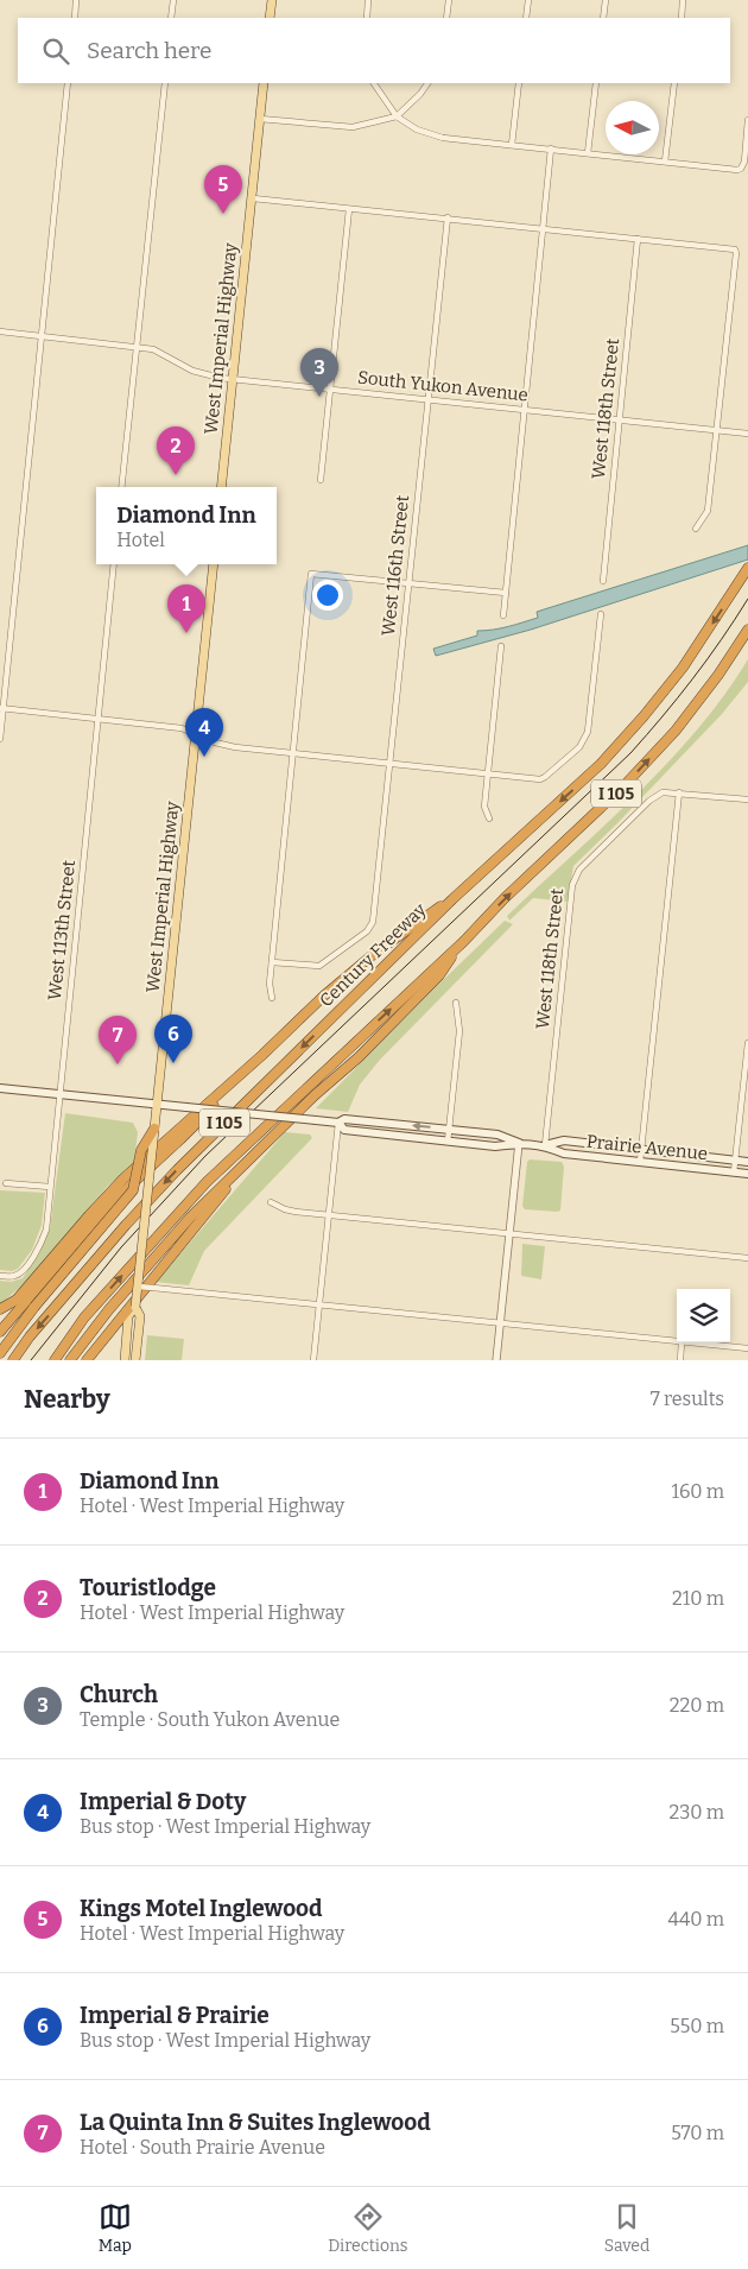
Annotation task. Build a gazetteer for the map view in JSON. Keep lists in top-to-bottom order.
{
  "streets": {
    "highway": ["I 105", "Century Freeway"],
    "main road": ["West Imperial Highway", "Prairie Avenue"],
    "street": [
      "South Yukon Avenue",
      "West 118th Street",
      "West 116th Street",
      "West 113th Street"
    ]
  },
  "crossings": [
    ["West Imperial Highway", "South Yukon Avenue"],
    ["West Imperial Highway", "Prairie Avenue"],
    ["South Yukon Avenue", "West 118th Street"],
    ["South Yukon Avenue", "West 116th Street"],
    ["West 118th Street", "Prairie Avenue"],
    ["West 113th Street", "Prairie Avenue"]
  ],
  "north": "left",
  "page": {
    "search": "Search here",
    "pins": [
      "5",
      "3",
      "2",
      "1",
      "4",
      "6",
      "7"
    ],
    "popup": ["Diamond Inn", "Hotel"],
    "heading": ["Nearby", "7 results"],
    "list": [
      {
        "mark": "1",
        "name": "Diamond Inn",
        "note": "Hotel · West Imperial Highway",
        "value": "160 m"
      },
      {
        "mark": "2",
        "name": "Touristlodge",
        "note": "Hotel · West Imperial Highway",
        "value": "210 m"
      },
      {
        "mark": "3",
        "name": "Church",
        "note": "Temple · South Yukon Avenue",
        "value": "220 m"
      },
      {
        "mark": "4",
        "name": "Imperial & Doty",
        "note": "Bus stop · West Imperial Highway",
        "value": "230 m"
      },
      {
        "mark": "5",
        "name": "Kings Motel Inglewood",
        "note": "Hotel · West Imperial Highway",
        "value": "440 m"
      },
      {
        "mark": "6",
        "name": "Imperial & Prairie",
        "note": "Bus stop · West Imperial Highway",
        "value": "550 m"
      },
      {
        "mark": "7",
        "name": "La Quinta Inn & Suites Inglewood",
        "note": "Hotel · South Prairie Avenue",
        "value": "570 m"
      }
    ],
    "nav": ["Map", "Directions", "Saved"]
  }
}
